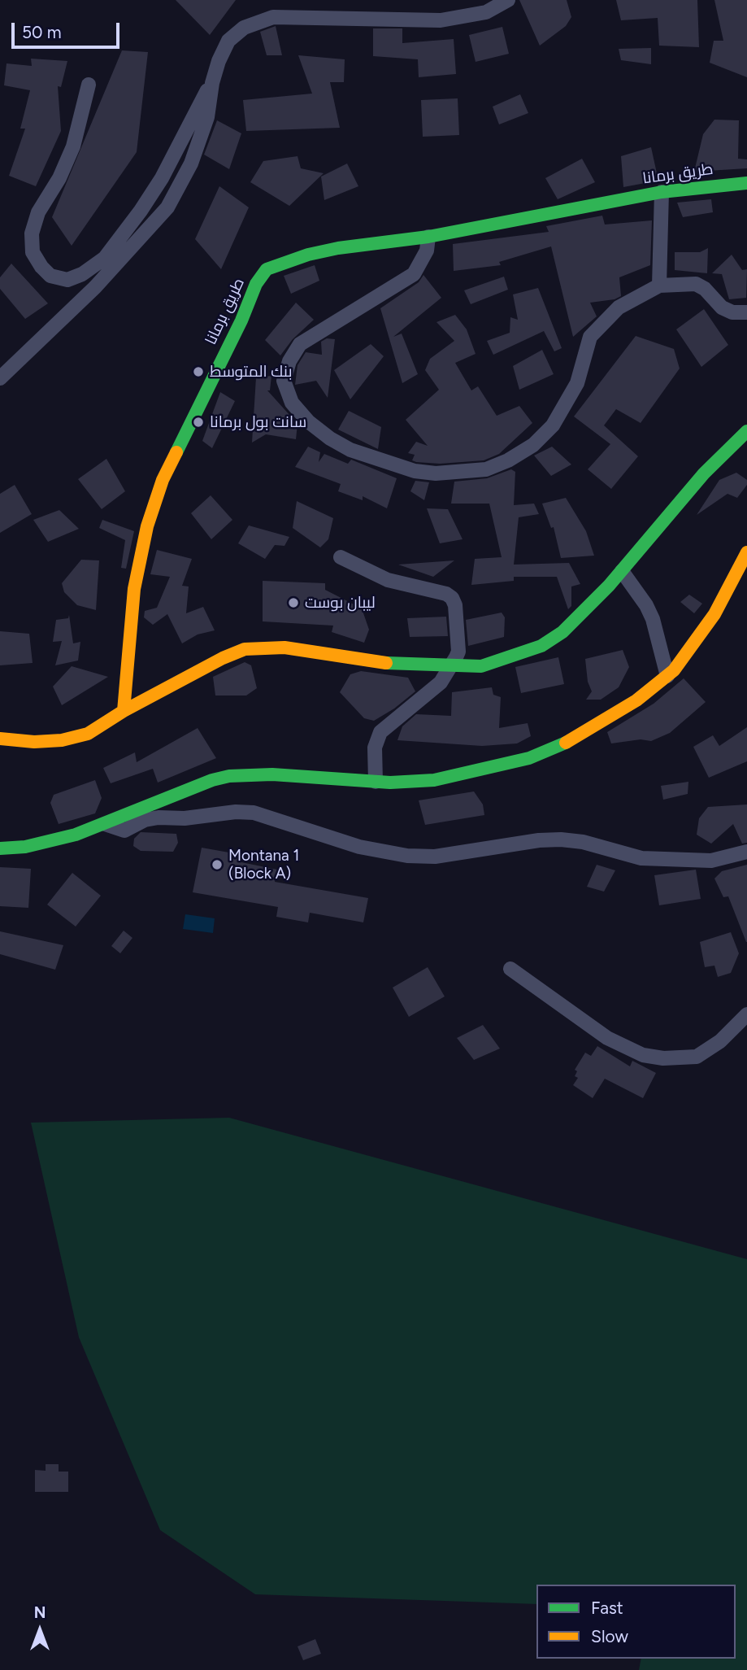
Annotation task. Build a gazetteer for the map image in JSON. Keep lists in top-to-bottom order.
{
  "streets": {
    "street": ["طريق برمانا"]
  },
  "places": [
    "بنك المتوسط",
    "سانت بول برمانا",
    "ليبان بوست",
    "Montana 1 (Block A)"
  ],
  "legend": ["Fast", "Slow"],
  "scale_bar": "50 m",
  "north": "top"
}
